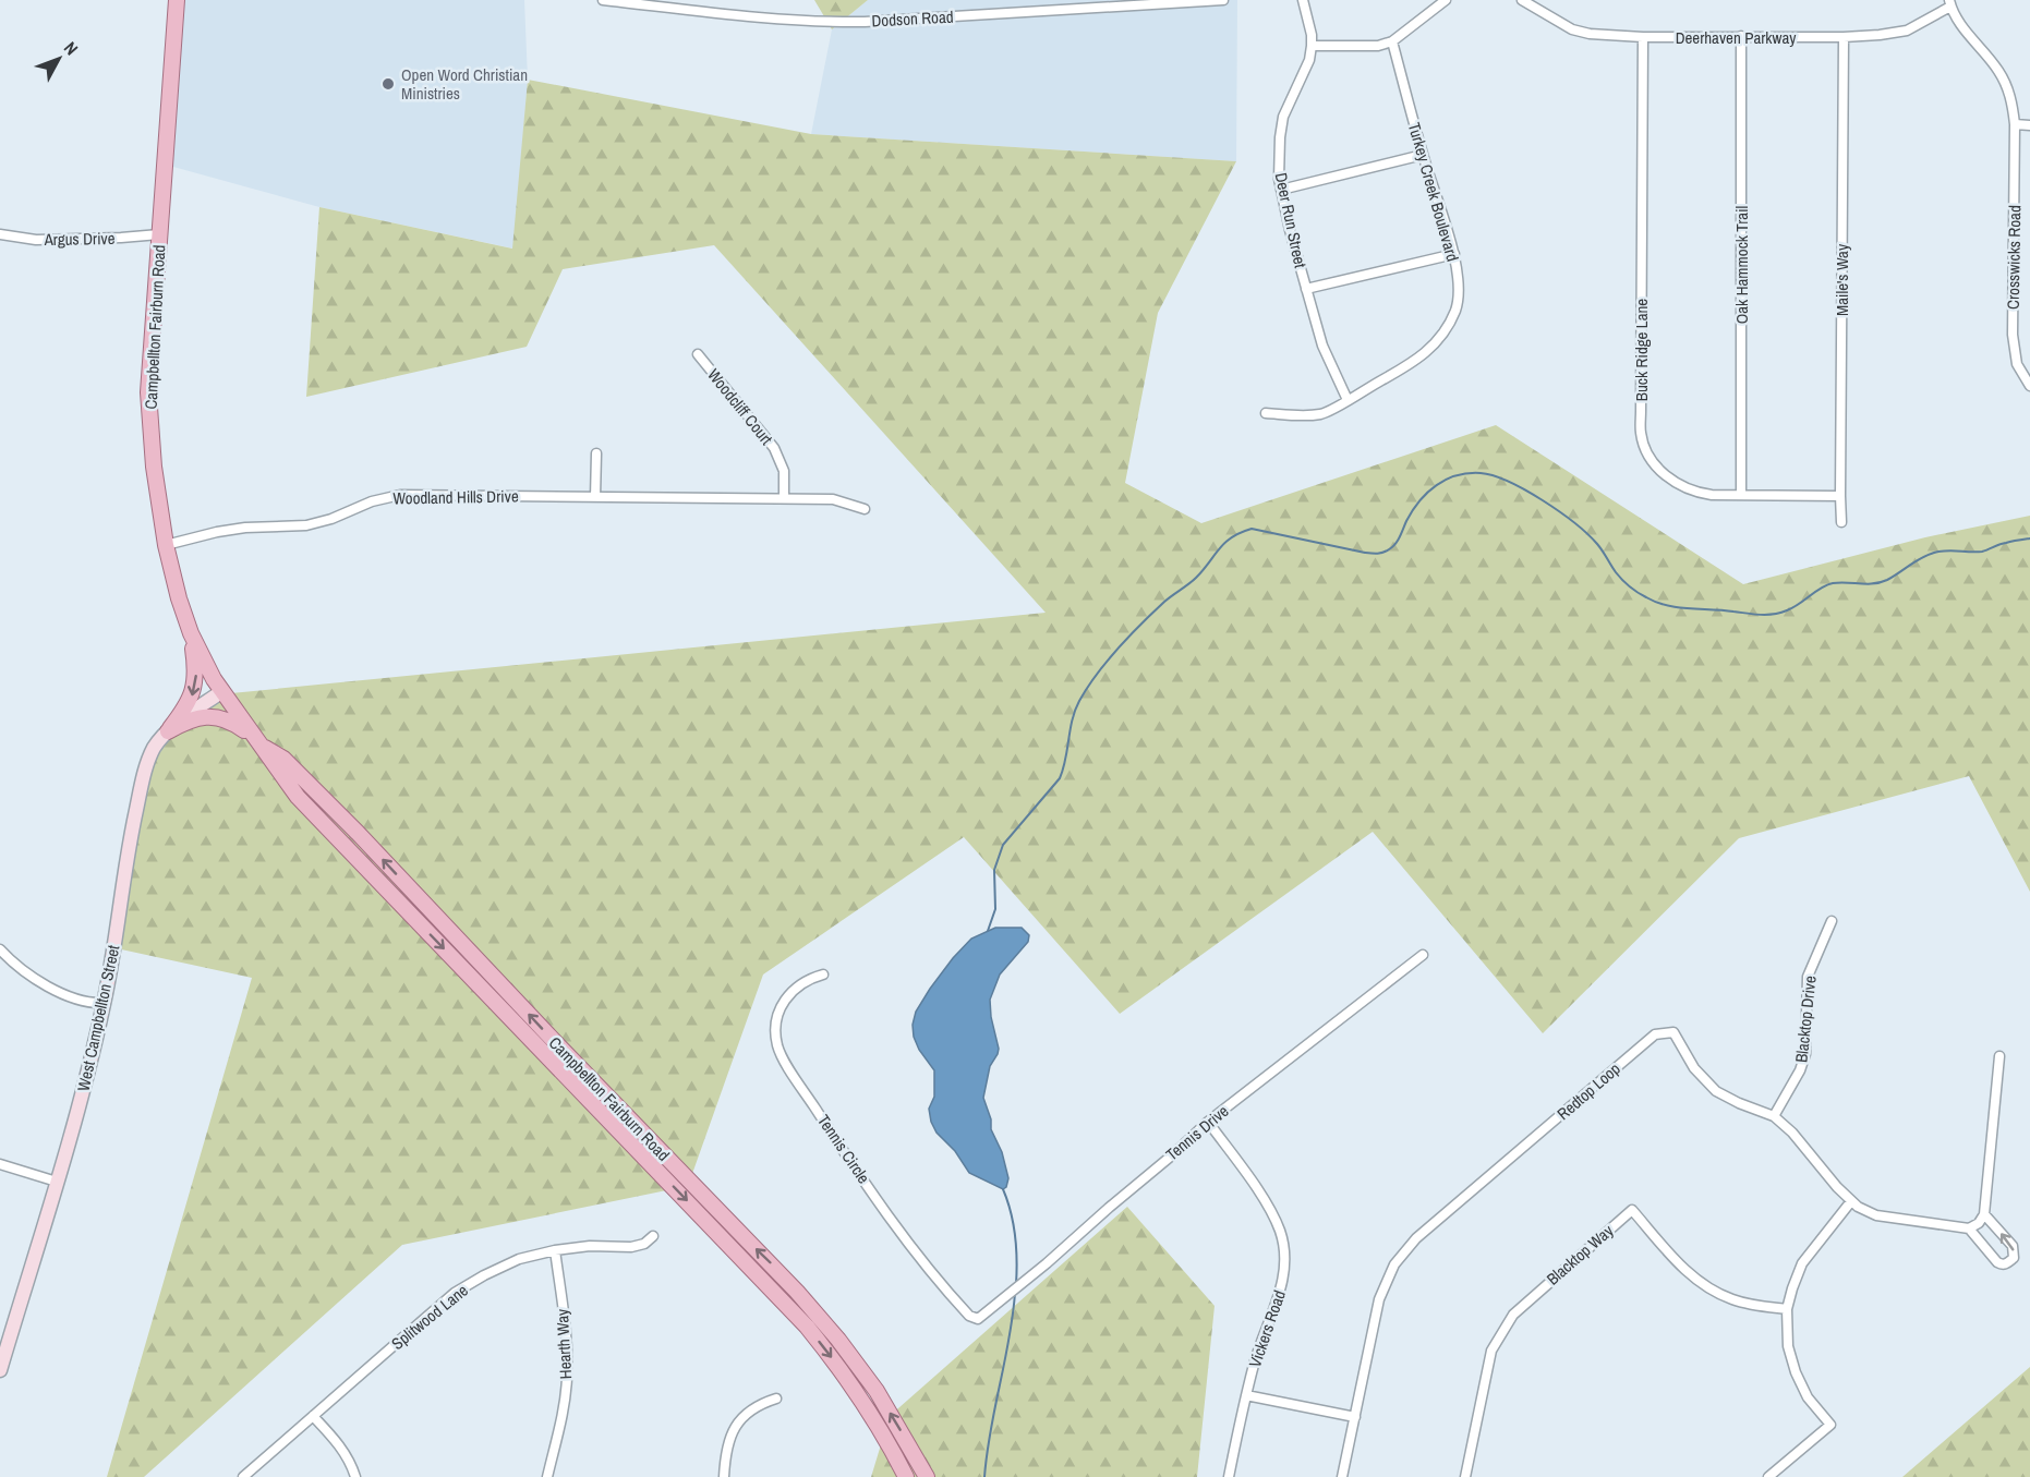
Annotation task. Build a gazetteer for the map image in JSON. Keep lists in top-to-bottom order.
{
  "streets": {
    "main road": ["Campbellton Fairburn Road", "West Campbellton Street"],
    "street": [
      "Dodson Road",
      "Deerhaven Parkway",
      "Turkey Creek Boulevard",
      "Deer Run Street",
      "Argus Drive",
      "Crosswicks Road",
      "Oak Hammock Trail",
      "Maile's Way",
      "Buck Ridge Lane",
      "Woodcliff Court",
      "Woodland Hills Drive",
      "Blacktop Drive",
      "Redtop Loop",
      "Tennis Drive",
      "Tennis Circle",
      "Blacktop Way",
      "Splitwood Lane",
      "Vickers Road",
      "Hearth Way"
    ]
  },
  "crossings": [
    ["Deerhaven Parkway", "Crosswicks Road"],
    ["Deerhaven Parkway", "Oak Hammock Trail"],
    ["Deerhaven Parkway", "Maile's Way"],
    ["Deerhaven Parkway", "Buck Ridge Lane"],
    ["Turkey Creek Boulevard", "Deer Run Street"],
    ["Argus Drive", "Campbellton Fairburn Road"],
    ["Oak Hammock Trail", "Buck Ridge Lane"],
    ["Maile's Way", "Buck Ridge Lane"],
    ["Campbellton Fairburn Road", "Woodland Hills Drive"],
    ["Campbellton Fairburn Road", "West Campbellton Street"],
    ["Woodcliff Court", "Woodland Hills Drive"],
    ["Blacktop Drive", "Redtop Loop"],
    ["Tennis Drive", "Tennis Circle"],
    ["Tennis Drive", "Vickers Road"],
    ["Splitwood Lane", "Hearth Way"]
  ],
  "places": ["Open Word Christian Ministries"],
  "north": "top right"
}
